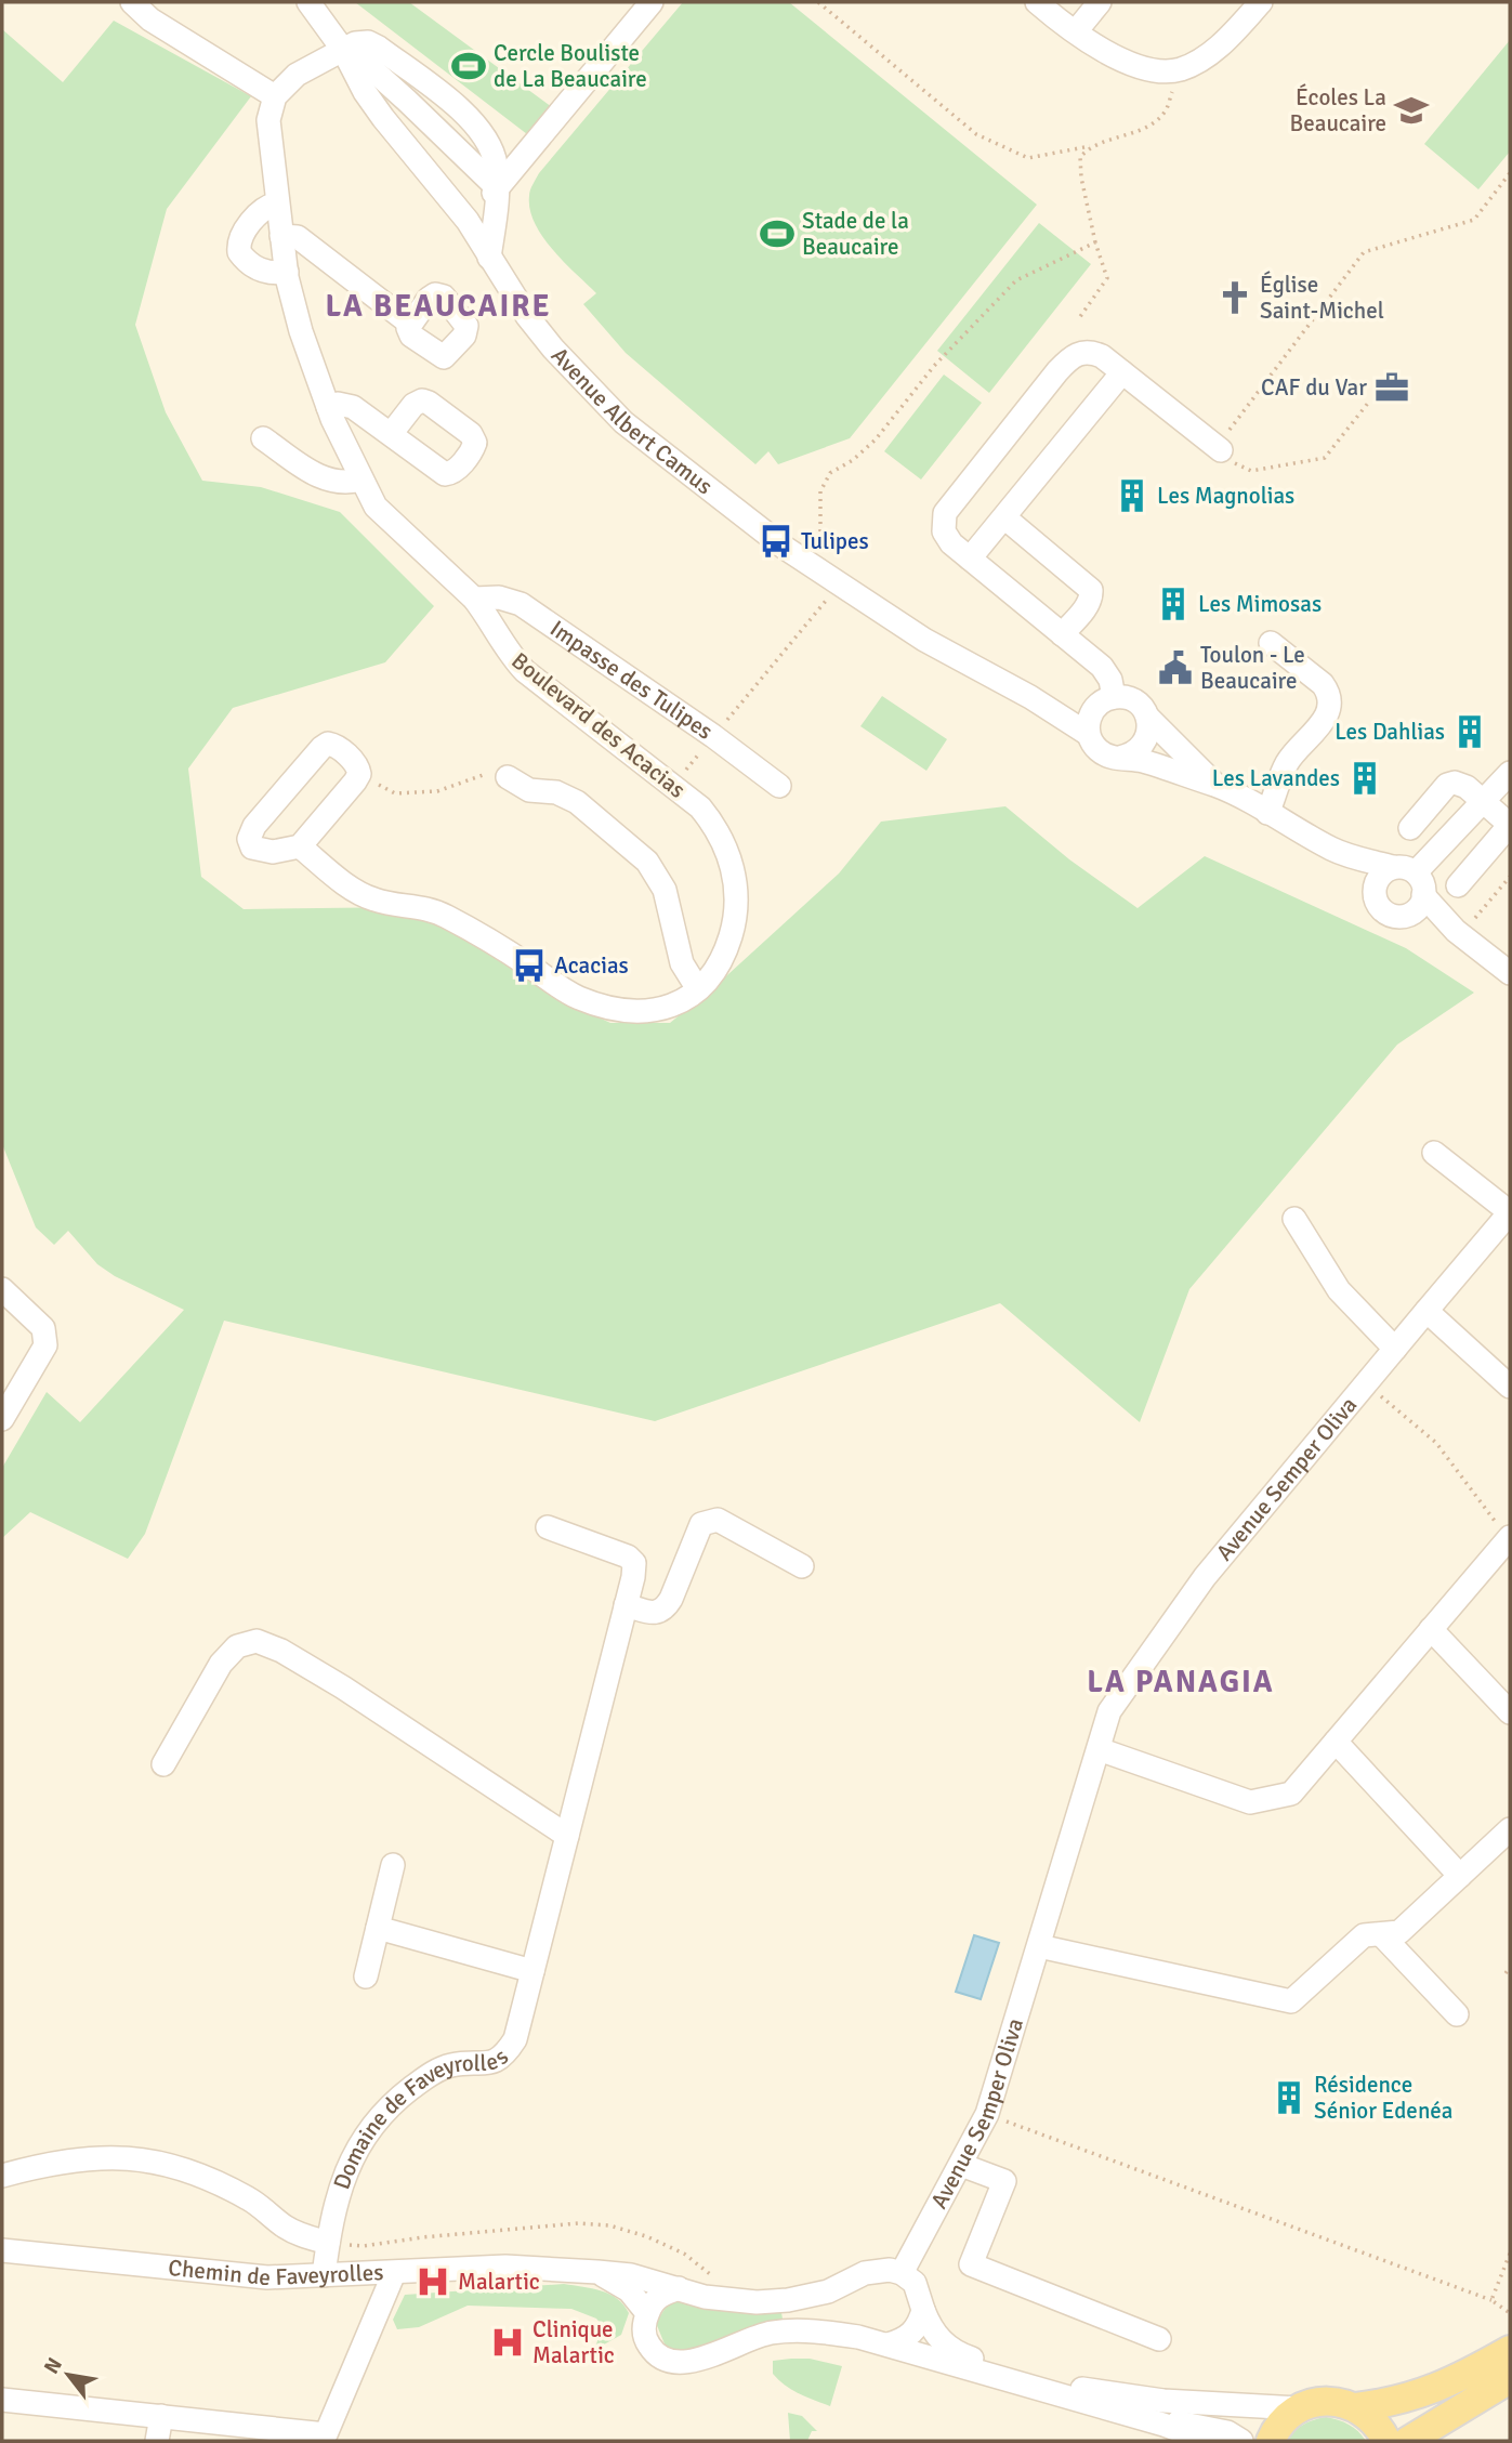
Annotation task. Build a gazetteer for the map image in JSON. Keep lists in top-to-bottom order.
{
  "streets": {
    "street": [
      "Avenue Albert Camus",
      "Impasse des Tulipes",
      "Boulevard des Acacias",
      "Avenue Semper Oliva",
      "Domaine de Faveyrolles",
      "Chemin de Faveyrolles"
    ]
  },
  "crossings": [
    ["Impasse des Tulipes", "Boulevard des Acacias"],
    ["Avenue Semper Oliva", "Chemin de Faveyrolles"],
    ["Domaine de Faveyrolles", "Chemin de Faveyrolles"]
  ],
  "districts": ["LA BEAUCAIRE", "LA PANAGIA"],
  "places": {
    "sports": ["Cercle Bouliste de La Beaucaire", "Stade de la Beaucaire"],
    "school or university": ["Écoles La Beaucaire"],
    "church": ["Église Saint-Michel"],
    "office": ["CAF du Var"],
    "building": [
      "Les Magnolias",
      "Les Mimosas",
      "Les Dahlias",
      "Les Lavandes",
      "Résidence Sénior Edenéa"
    ],
    "bus stop": ["Tulipes", "Acacias"],
    "public building": ["Toulon - Le Beaucaire"],
    "hospital": ["Malartic", "Clinique Malartic"]
  },
  "north": "top left"
}
